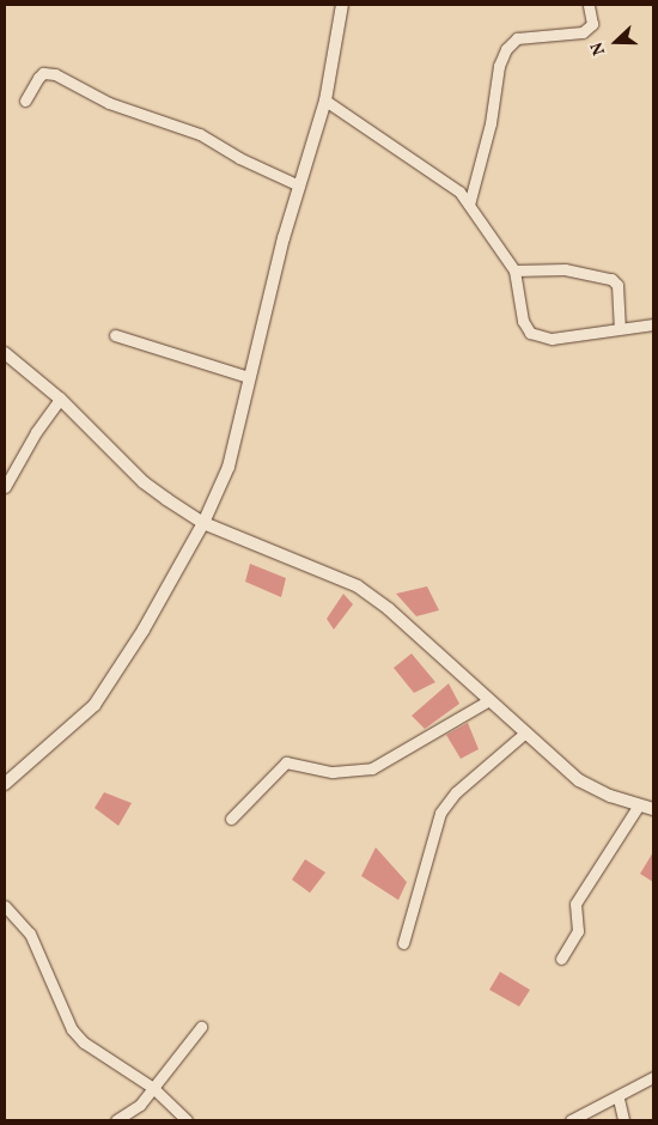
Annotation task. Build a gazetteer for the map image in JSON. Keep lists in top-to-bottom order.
{
  "north": "left"
}
